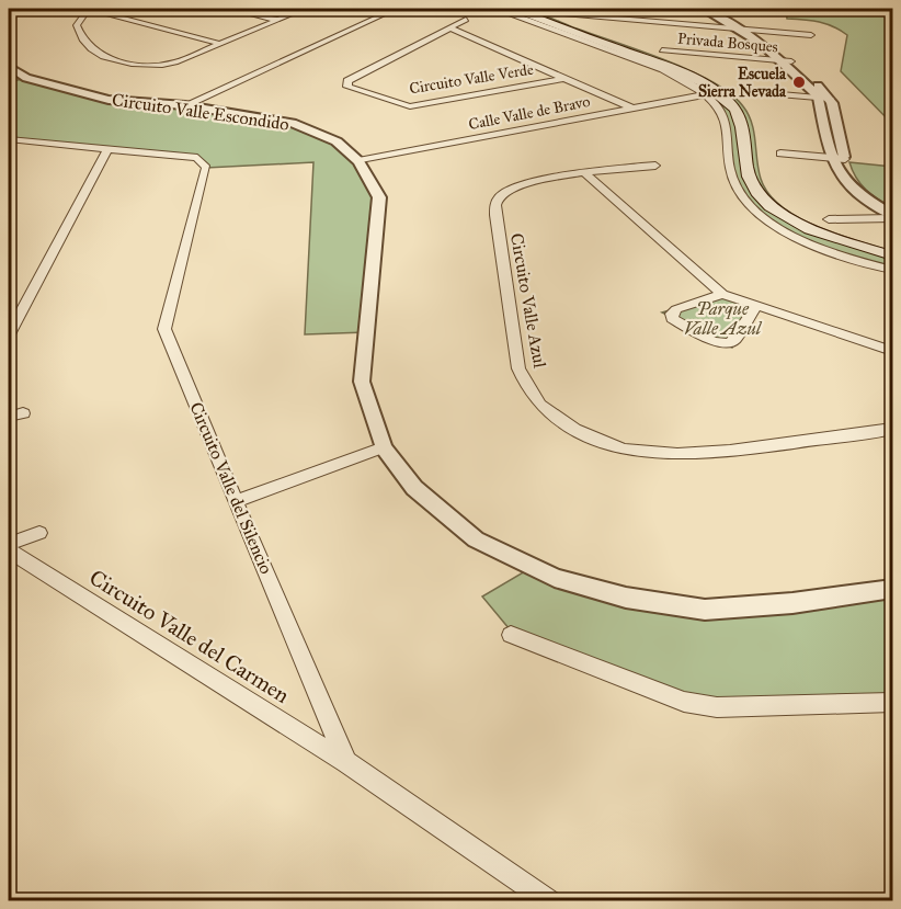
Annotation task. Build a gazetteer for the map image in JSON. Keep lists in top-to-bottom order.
{
  "streets": {
    "street": [
      "Privada Bosques",
      "Circuito Valle Verde",
      "Circuito Valle Escondido",
      "Calle Valle de Bravo",
      "Circuito Valle Azul",
      "Circuito Valle del Silencio",
      "Circuito Valle del Carmen"
    ]
  },
  "crossings": [
    ["Circuito Valle Verde", "Calle Valle de Bravo"],
    ["Circuito Valle Escondido", "Calle Valle de Bravo"],
    ["Circuito Valle del Silencio", "Circuito Valle del Carmen"]
  ],
  "parks": ["Parque Valle Azul"],
  "places": ["Escuela Sierra Nevada"]
}
